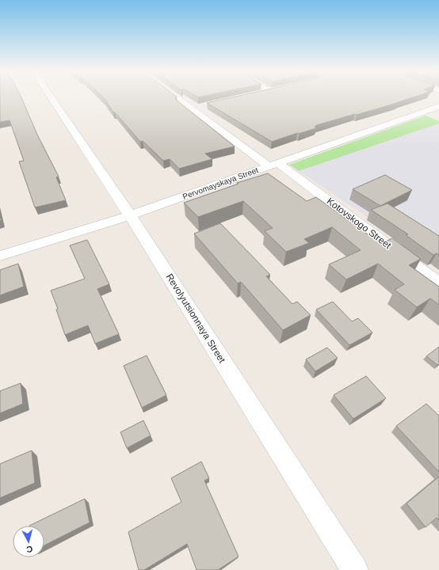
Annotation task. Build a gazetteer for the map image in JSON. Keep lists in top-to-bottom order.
{
  "streets": {
    "street": ["Pervomayskaya Street", "Kotovskogo Street", "Revolyutsionnaya Street"]
  },
  "crossings": [
    ["Pervomayskaya Street", "Kotovskogo Street"],
    ["Pervomayskaya Street", "Revolyutsionnaya Street"]
  ],
  "north": "bottom"
}
